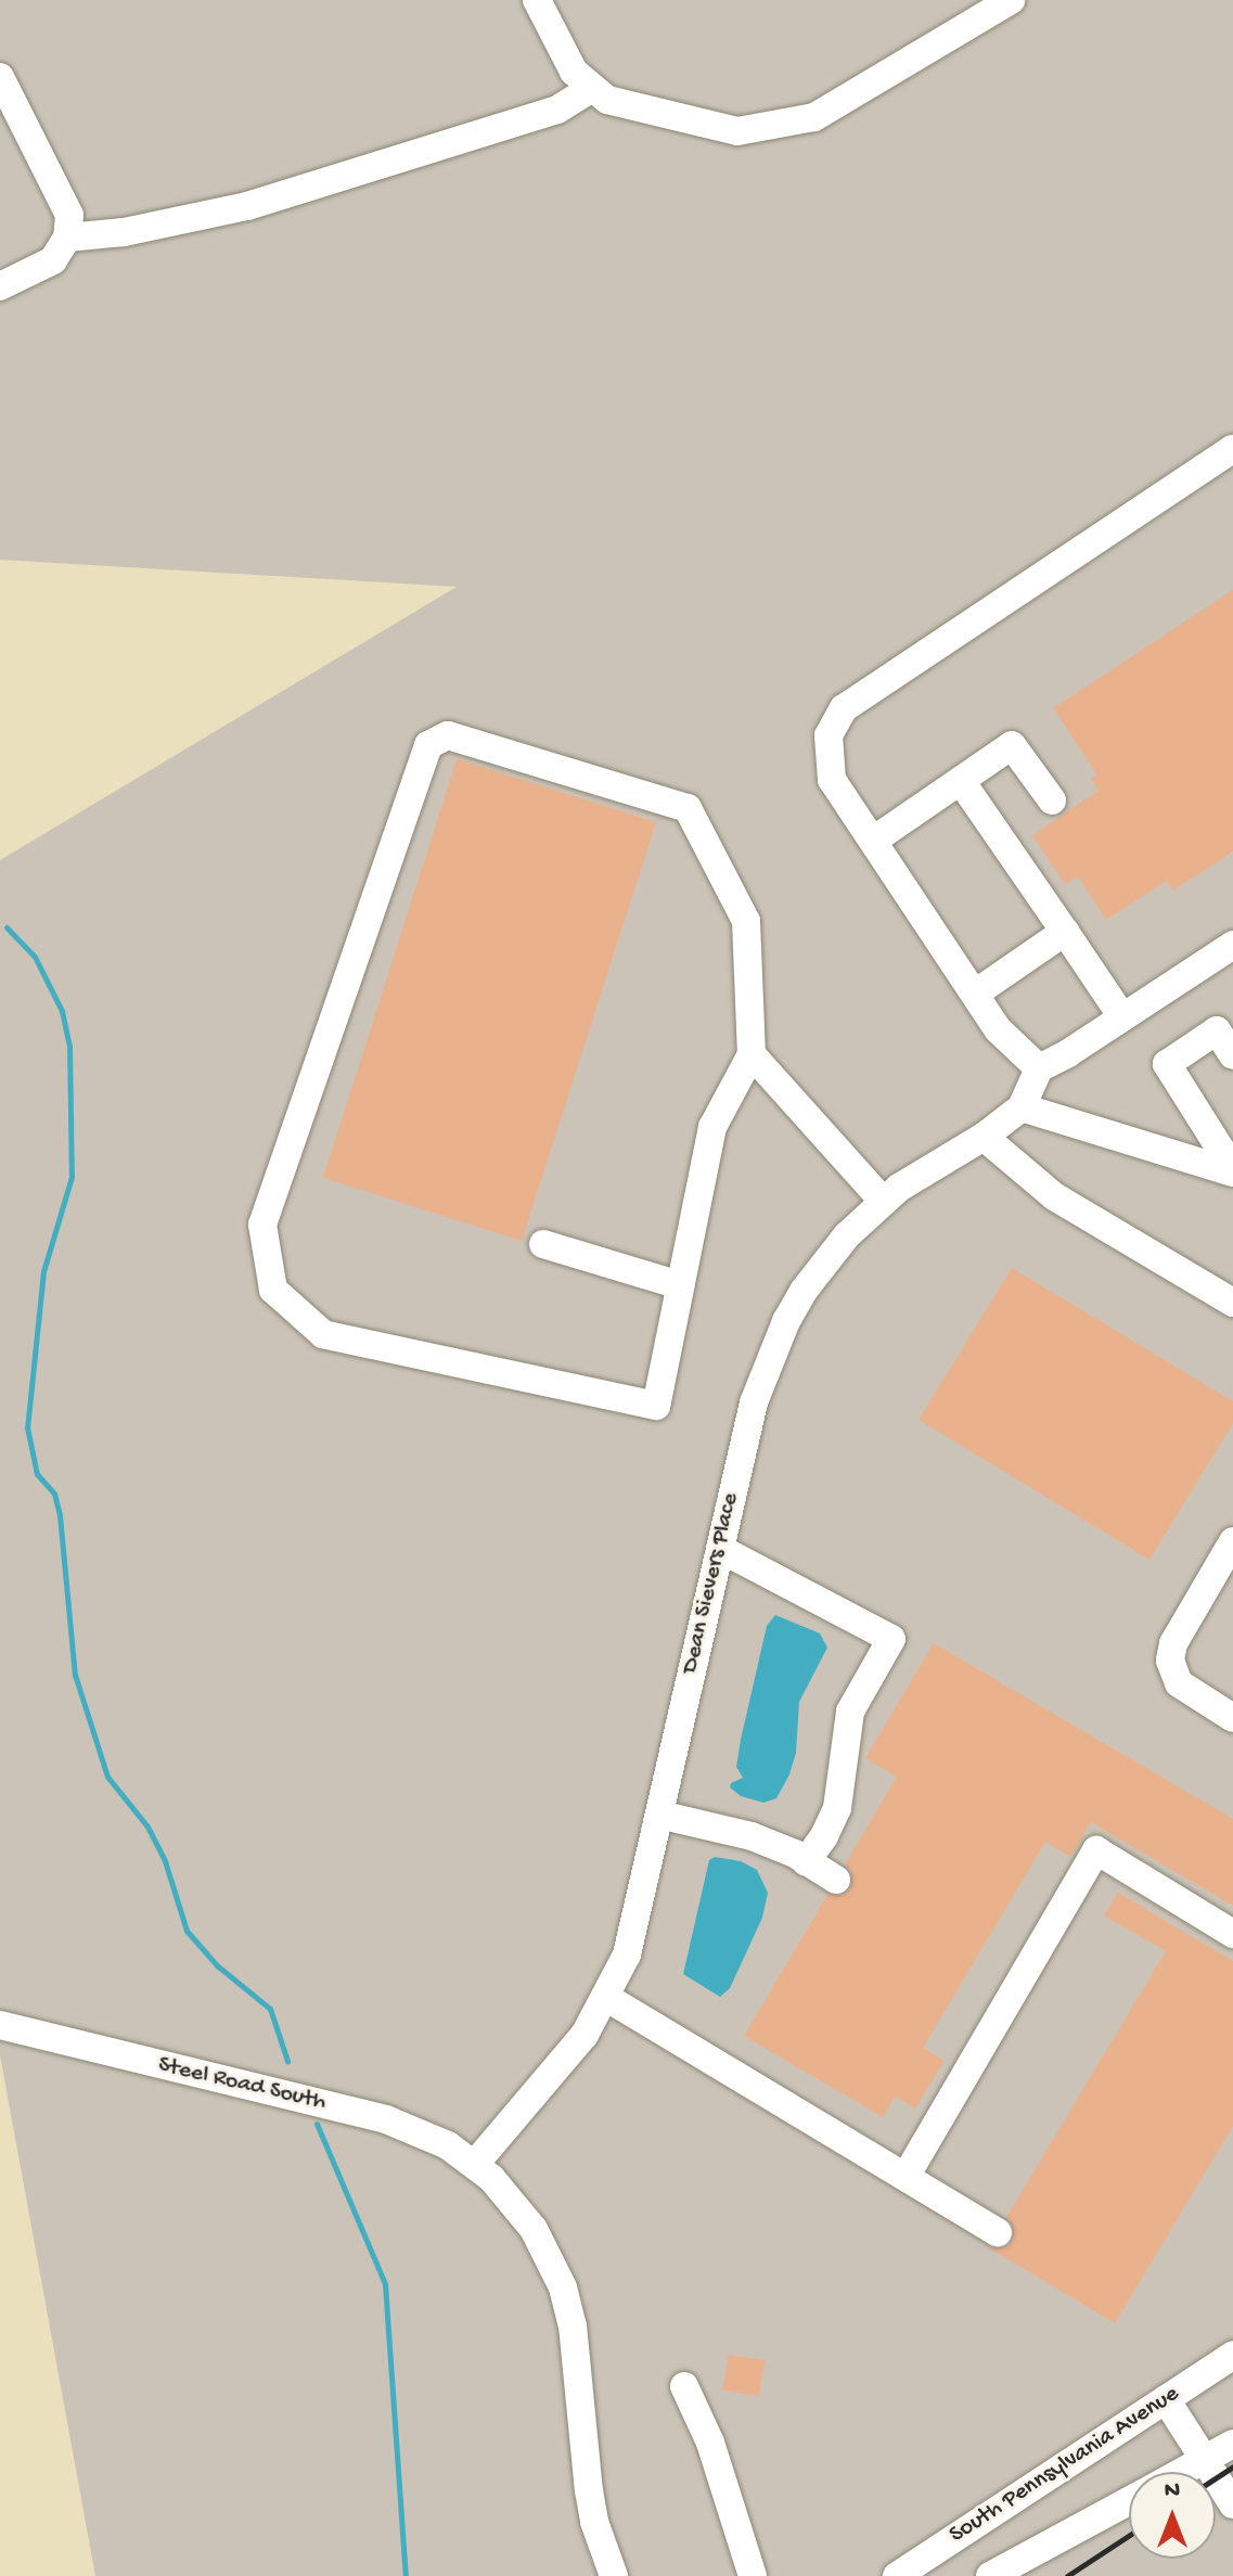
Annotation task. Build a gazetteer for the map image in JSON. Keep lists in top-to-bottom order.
{
  "streets": {
    "street": ["Dean Sievers Place", "Steel Road South", "South Pennsylvania Avenue"]
  },
  "crossings": [
    ["Dean Sievers Place", "Steel Road South"]
  ],
  "north": "top"
}
